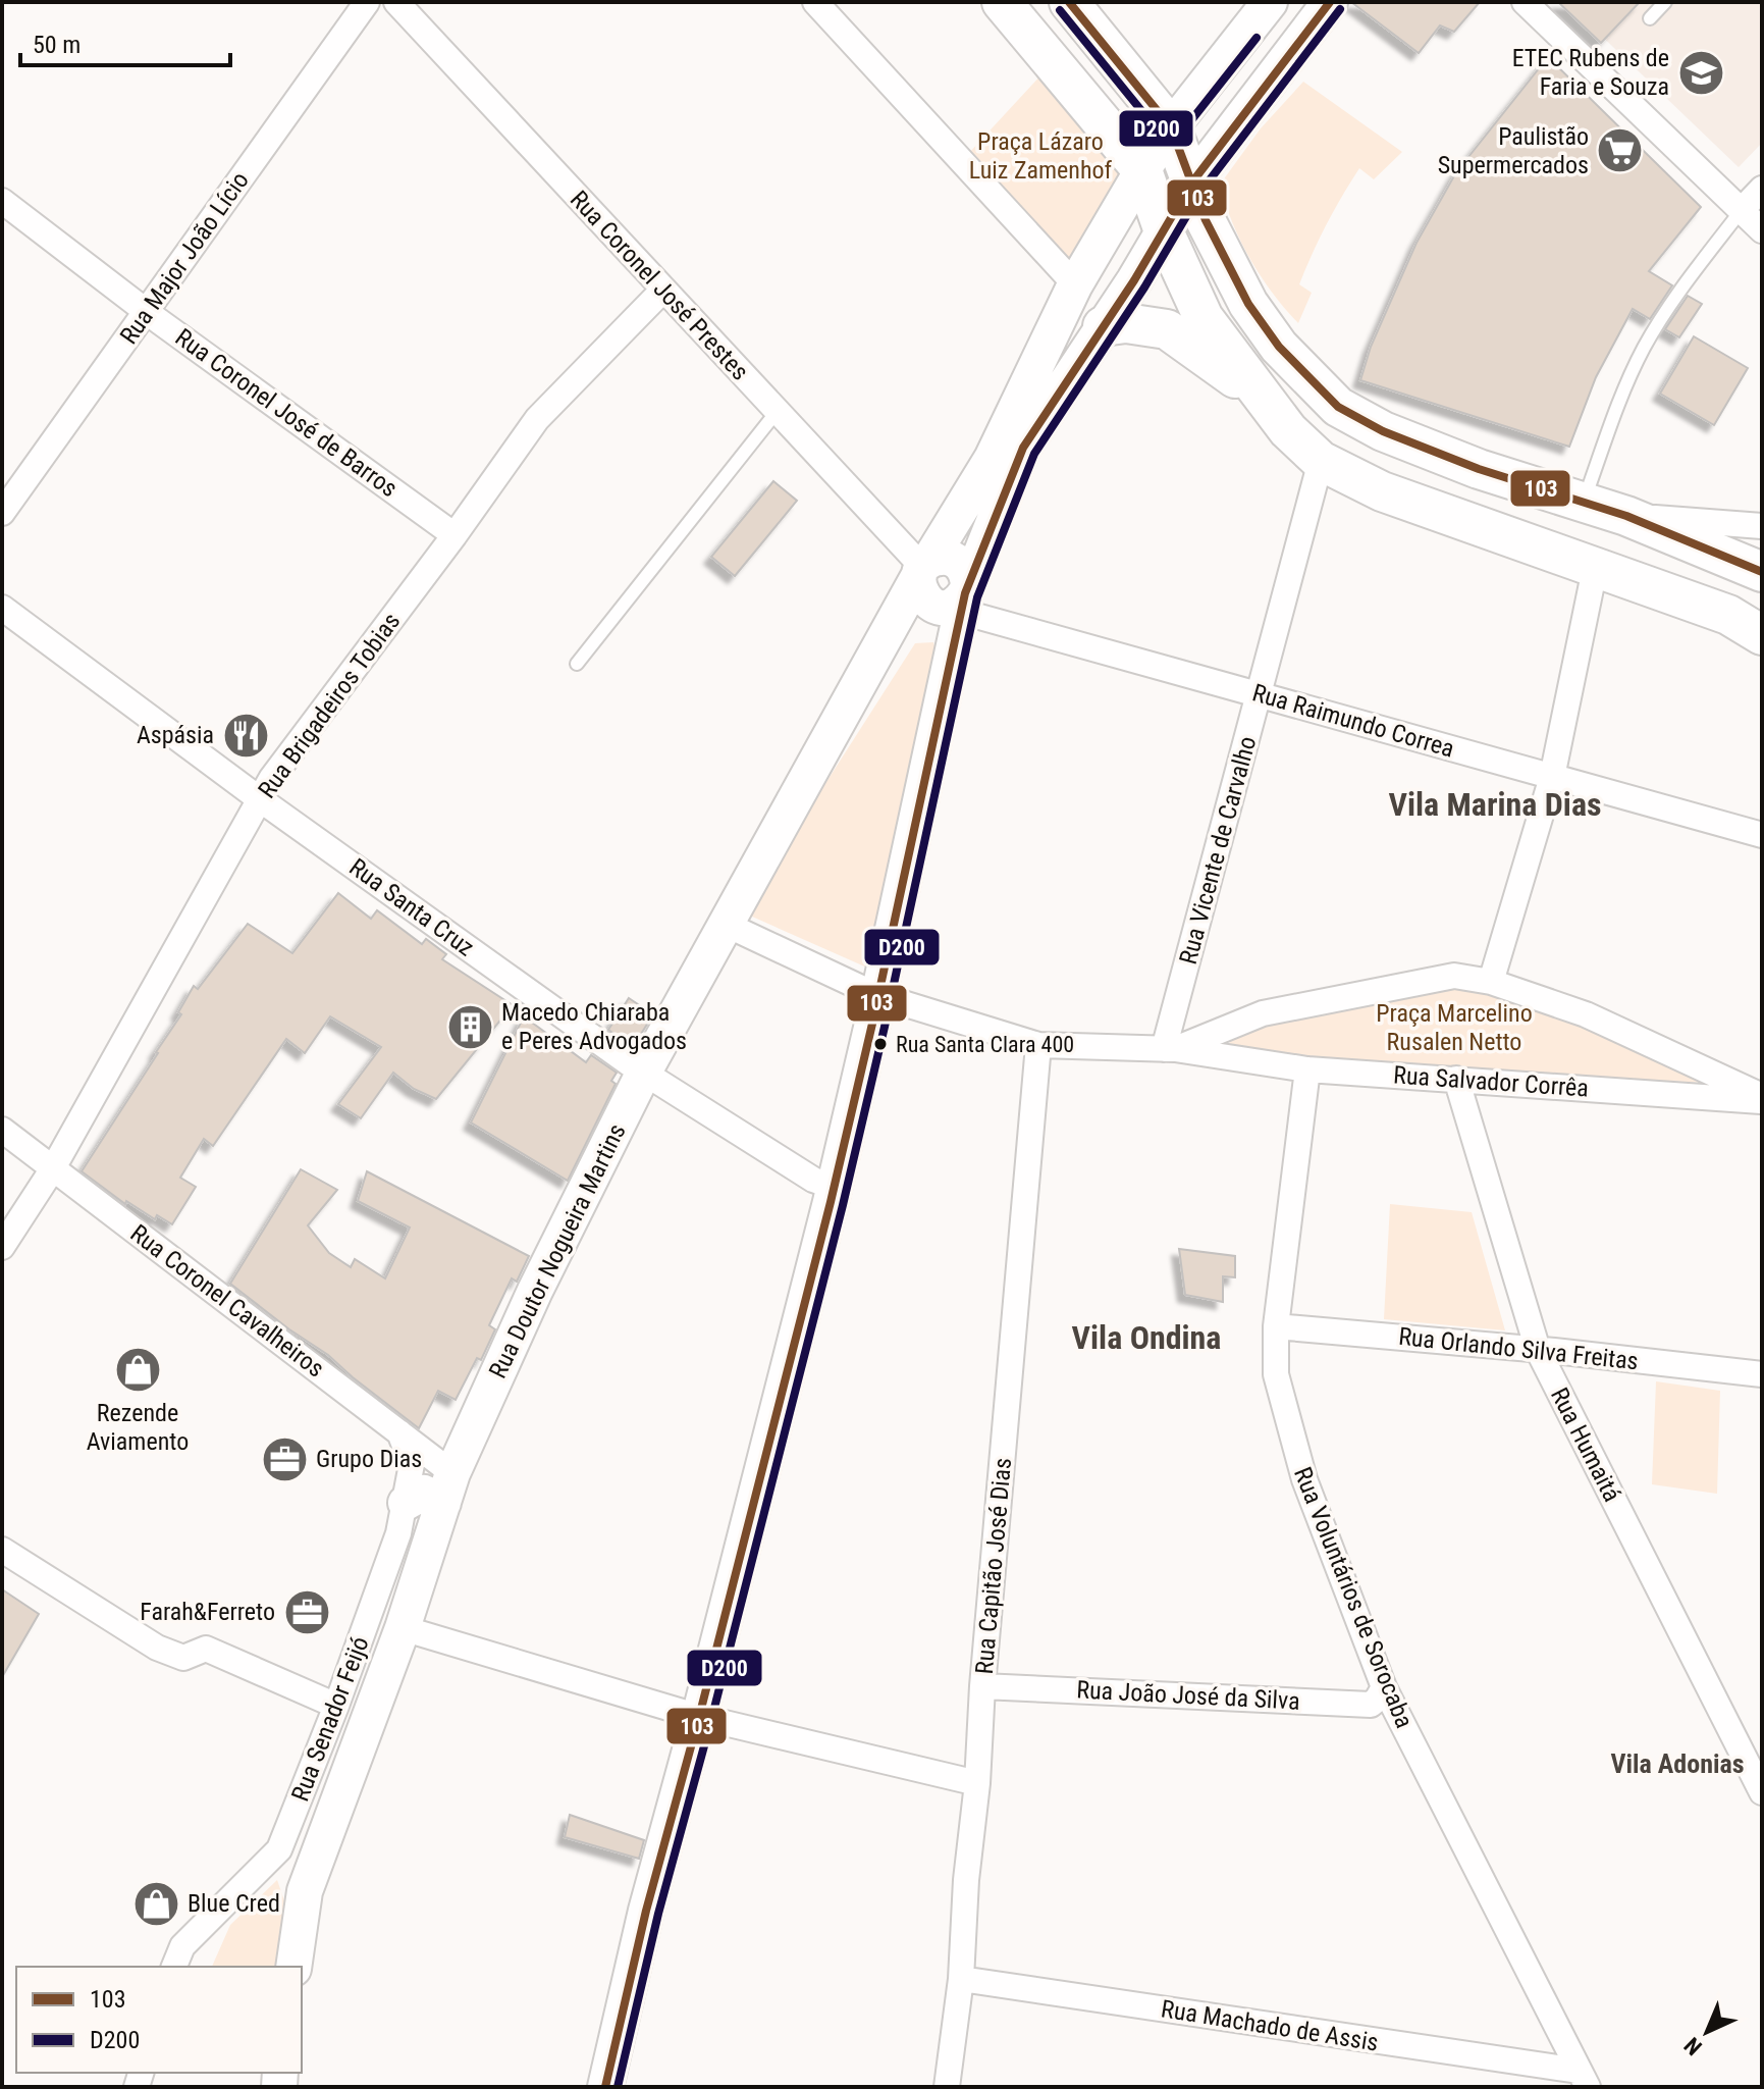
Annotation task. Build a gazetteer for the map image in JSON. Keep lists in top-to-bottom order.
{
  "streets": {
    "main road": ["Rua Doutor Nogueira Martins"],
    "street": [
      "Rua Major João Lício",
      "Rua Coronel José Prestes",
      "Rua Coronel José de Barros",
      "Rua Brigadeiros Tobias",
      "Rua Raimundo Correa",
      "Rua Vicente de Carvalho",
      "Rua Santa Cruz",
      "Rua Salvador Corrêa",
      "Rua Coronel Cavalheiros",
      "Rua Orlando Silva Freitas",
      "Rua Humaitá",
      "Rua Capitão José Dias",
      "Rua Voluntários de Sorocaba",
      "Rua João José da Silva",
      "Rua Senador Feijó",
      "Rua Machado de Assis"
    ]
  },
  "crossings": [
    ["Rua Major João Lício", "Rua Coronel José de Barros"],
    ["Rua Coronel José Prestes", "Rua Brigadeiros Tobias"],
    ["Rua Coronel José Prestes", "Rua Doutor Nogueira Martins"],
    ["Rua Coronel José de Barros", "Rua Brigadeiros Tobias"],
    ["Rua Brigadeiros Tobias", "Rua Santa Cruz"],
    ["Rua Brigadeiros Tobias", "Rua Coronel Cavalheiros"],
    ["Rua Raimundo Correa", "Rua Vicente de Carvalho"],
    ["Rua Vicente de Carvalho", "Rua Salvador Corrêa"],
    ["Rua Santa Cruz", "Rua Doutor Nogueira Martins"],
    ["Rua Salvador Corrêa", "Rua Doutor Nogueira Martins"],
    ["Rua Salvador Corrêa", "Rua Humaitá"],
    ["Rua Salvador Corrêa", "Rua Capitão José Dias"],
    ["Rua Salvador Corrêa", "Rua Voluntários de Sorocaba"],
    ["Rua Doutor Nogueira Martins", "Rua Coronel Cavalheiros"],
    ["Rua Coronel Cavalheiros", "Rua Senador Feijó"],
    ["Rua Orlando Silva Freitas", "Rua Humaitá"],
    ["Rua Orlando Silva Freitas", "Rua Voluntários de Sorocaba"],
    ["Rua Capitão José Dias", "Rua João José da Silva"],
    ["Rua Capitão José Dias", "Rua Machado de Assis"],
    ["Rua Voluntários de Sorocaba", "Rua João José da Silva"],
    ["Rua Voluntários de Sorocaba", "Rua Machado de Assis"]
  ],
  "districts": ["Vila Marina Dias", "Vila Ondina", "Vila Adonias"],
  "parks": ["Praça Lázaro Luiz Zamenhof", "Praça Marcelino Rusalen Netto"],
  "places": {
    "school or university": ["ETEC Rubens de Faria e Souza"],
    "supermarket": ["Paulistão Supermercados"],
    "restaurant": ["Aspásia"],
    "building": ["Macedo Chiaraba e Peres Advogados"],
    "other": ["Rua Santa Clara 400"],
    "shop": ["Rezende Aviamento", "Blue Cred"],
    "office": ["Grupo Dias", "Farah&Ferreto"]
  },
  "lines": ["transit line 103", "transit line D200"],
  "legend": ["103", "D200"],
  "scale_bar": "50 m",
  "north": "bottom left"
}
